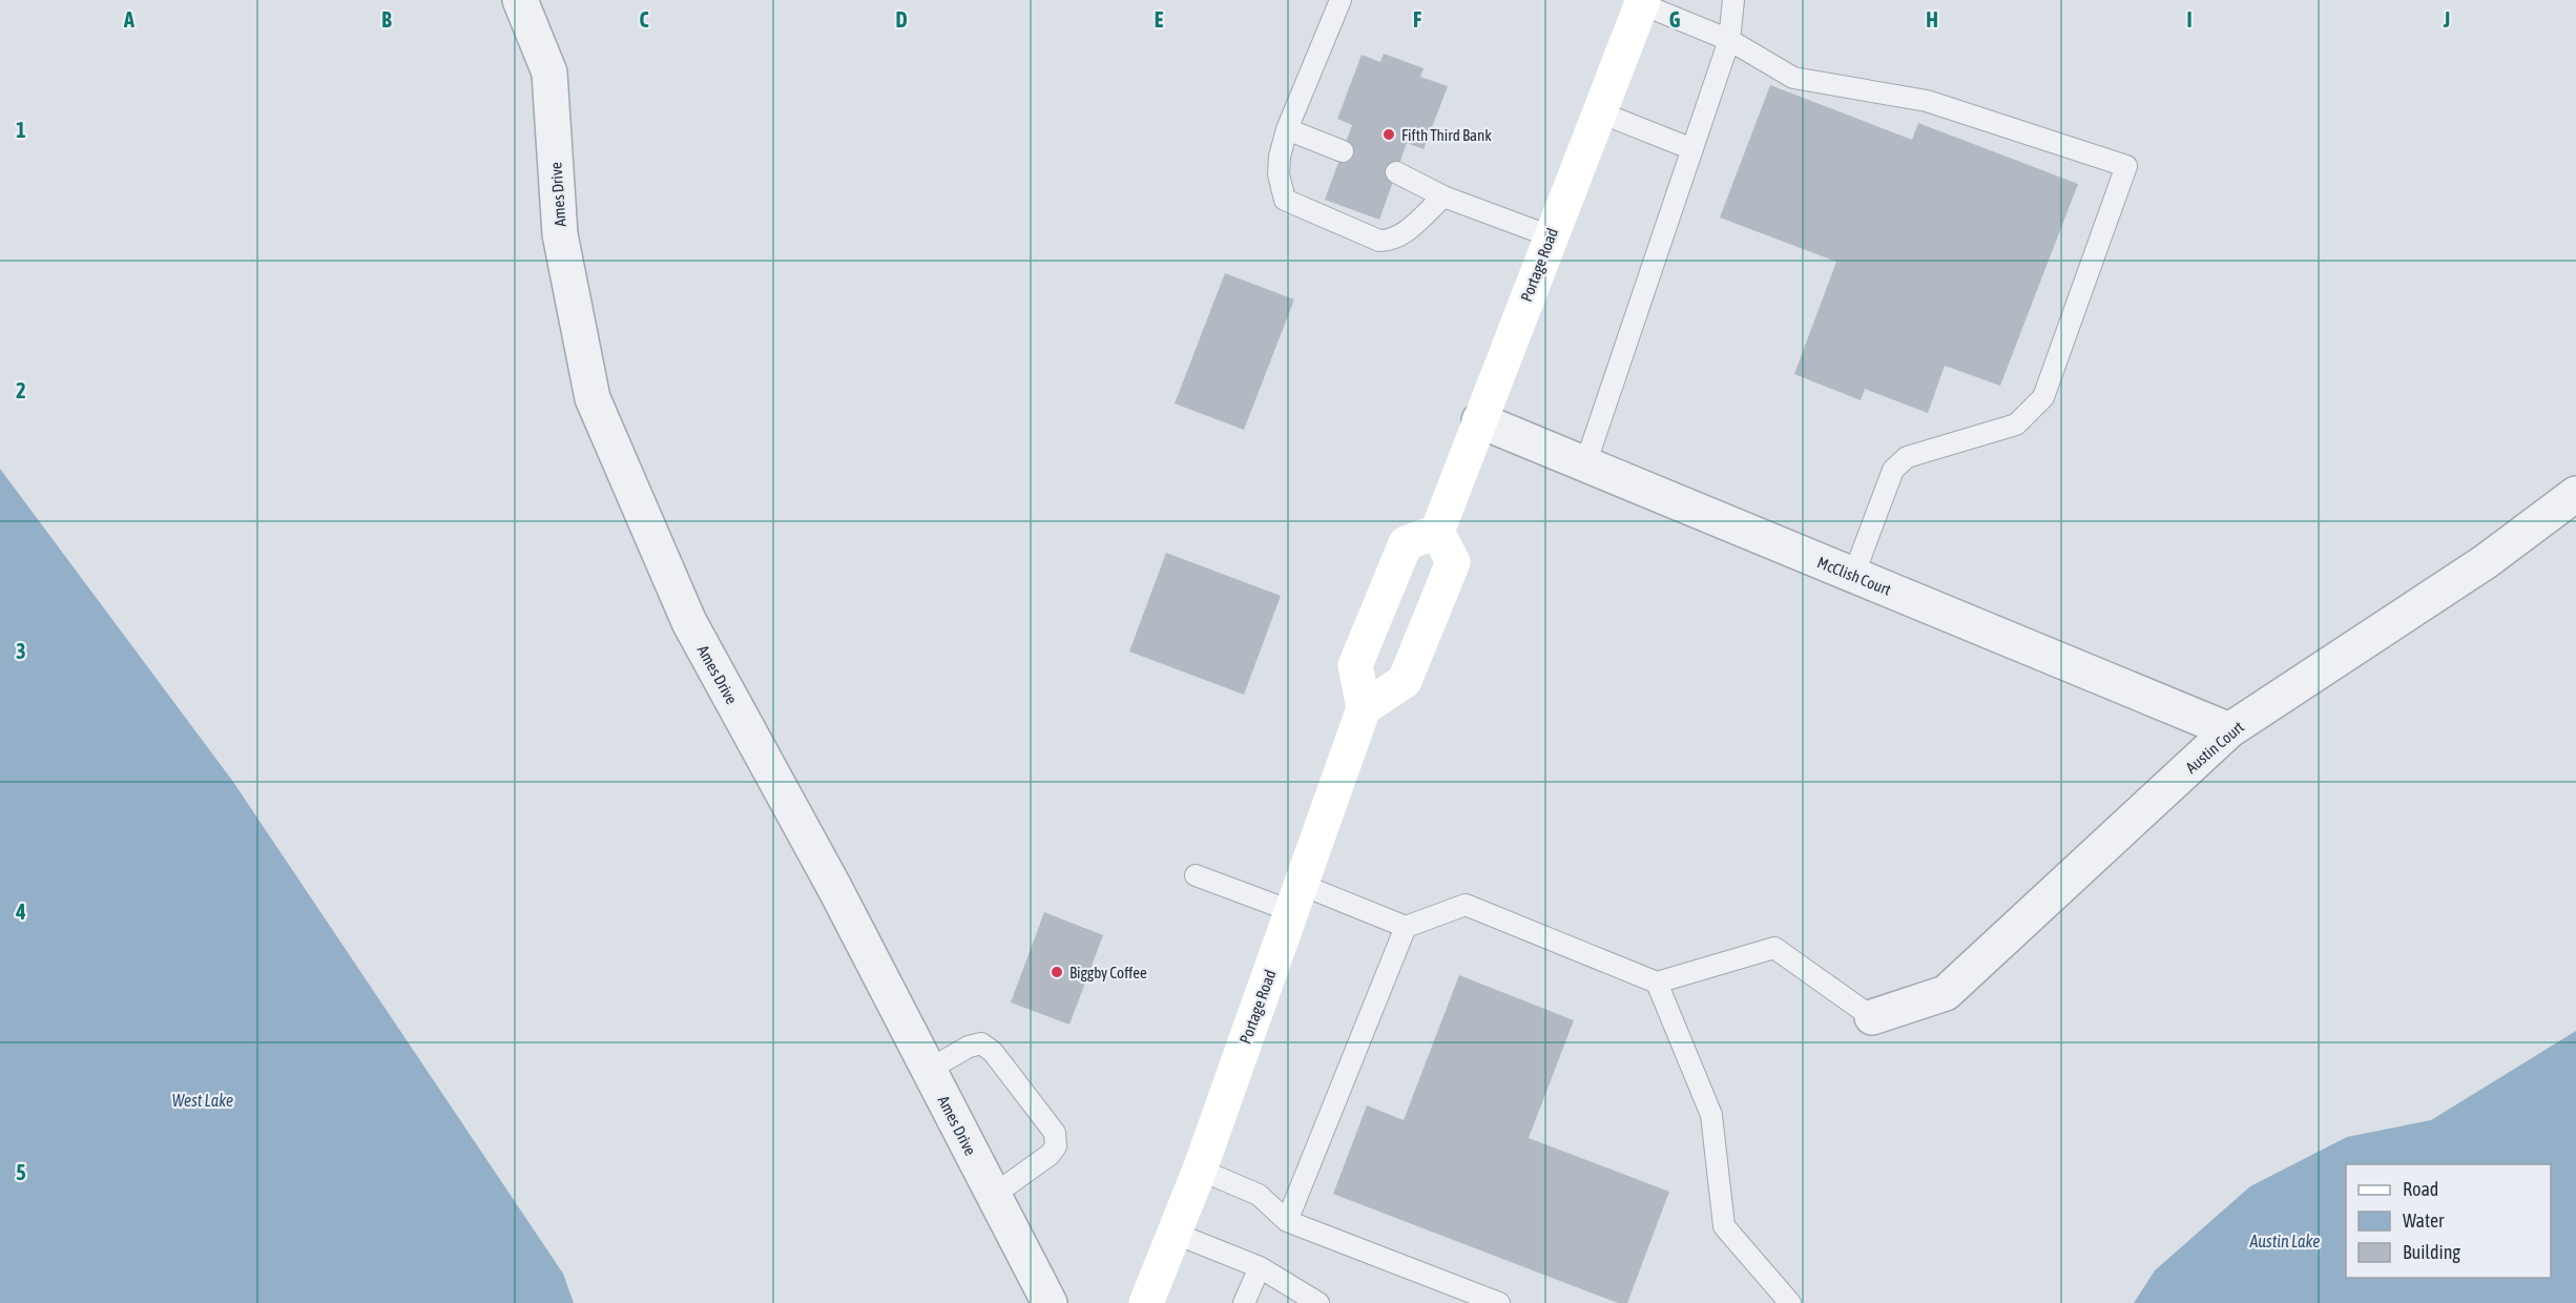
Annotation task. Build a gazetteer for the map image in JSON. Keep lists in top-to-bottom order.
{
  "streets": {
    "street": [
      "Ames Drive",
      "Portage Road",
      "McClish Court",
      "Austin Court"
    ]
  },
  "crossings": [
    ["Portage Road", "McClish Court"],
    ["McClish Court", "Austin Court"]
  ],
  "water": ["West Lake", "Austin Lake"],
  "places": ["Fifth Third Bank", "Biggby Coffee"],
  "legend": ["Road", "Water", "Building"],
  "grid": {
    "columns": [
      "A",
      "B",
      "C",
      "D",
      "E",
      "F",
      "G",
      "H",
      "I",
      "J"
    ],
    "rows": [
      "1",
      "2",
      "3",
      "4",
      "5"
    ]
  }
}
